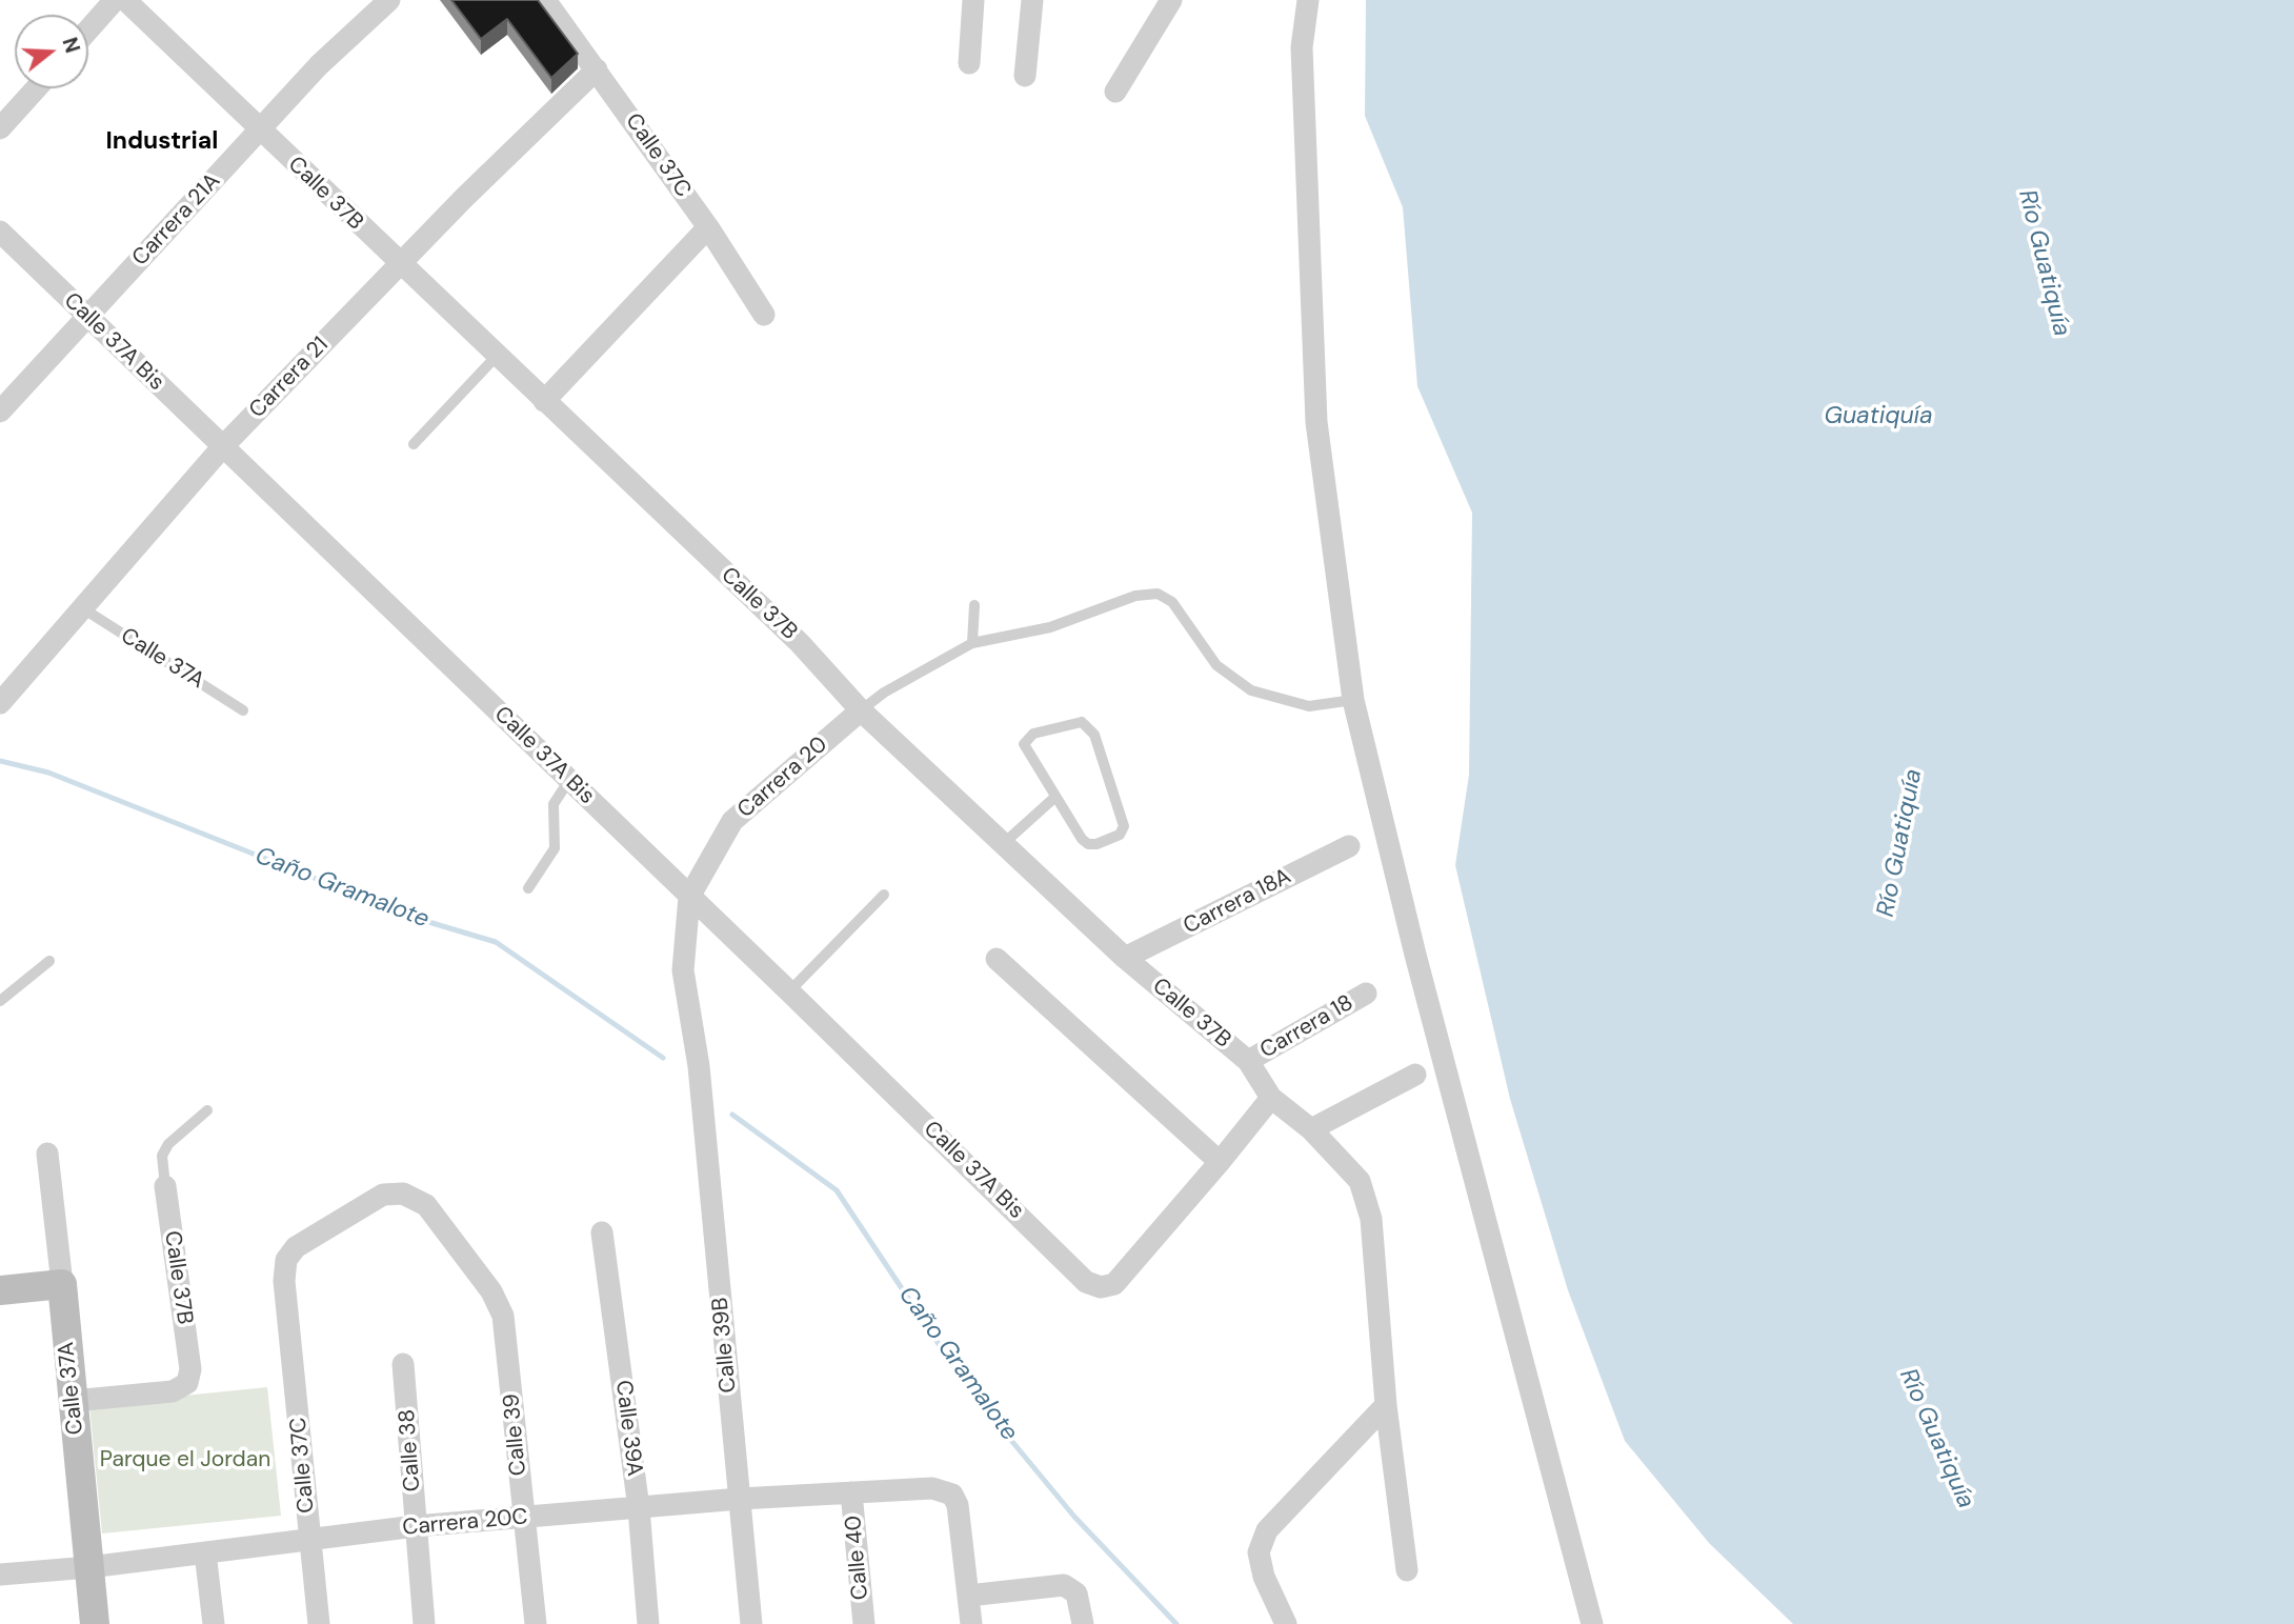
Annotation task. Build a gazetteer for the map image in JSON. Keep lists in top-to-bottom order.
{
  "streets": {
    "street": [
      "Calle 37C",
      "Calle 37B",
      "Carrera 21A",
      "Calle 37A Bis",
      "Carrera 21",
      "Calle 37A",
      "Carrera 20",
      "Carrera 18A",
      "Carrera 18",
      "Calle 39B",
      "Calle 39A",
      "Calle 39",
      "Calle 38",
      "Carrera 20C",
      "Calle 40"
    ]
  },
  "crossings": [
    ["Calle 37C", "Carrera 21"],
    ["Calle 37C", "Calle 39"],
    ["Calle 37C", "Carrera 20C"],
    ["Calle 37B", "Carrera 21A"],
    ["Calle 37B", "Carrera 21"],
    ["Calle 37B", "Calle 37A"],
    ["Calle 37B", "Carrera 20"],
    ["Calle 37B", "Carrera 18A"],
    ["Calle 37B", "Carrera 18"],
    ["Carrera 21A", "Calle 37A Bis"],
    ["Calle 37A Bis", "Carrera 21"],
    ["Calle 37A Bis", "Carrera 20"],
    ["Carrera 21", "Calle 37A"],
    ["Calle 37A", "Carrera 20C"],
    ["Carrera 20", "Calle 39B"],
    ["Calle 39B", "Carrera 20C"],
    ["Calle 39A", "Carrera 20C"],
    ["Calle 39", "Carrera 20C"],
    ["Calle 38", "Carrera 20C"],
    ["Carrera 20C", "Calle 40"]
  ],
  "districts": ["Industrial"],
  "water": ["Río Guatiquía", "Guatiquía", "Caño Gramalote"],
  "parks": ["Parque el Jordan"],
  "north": "right"
}
